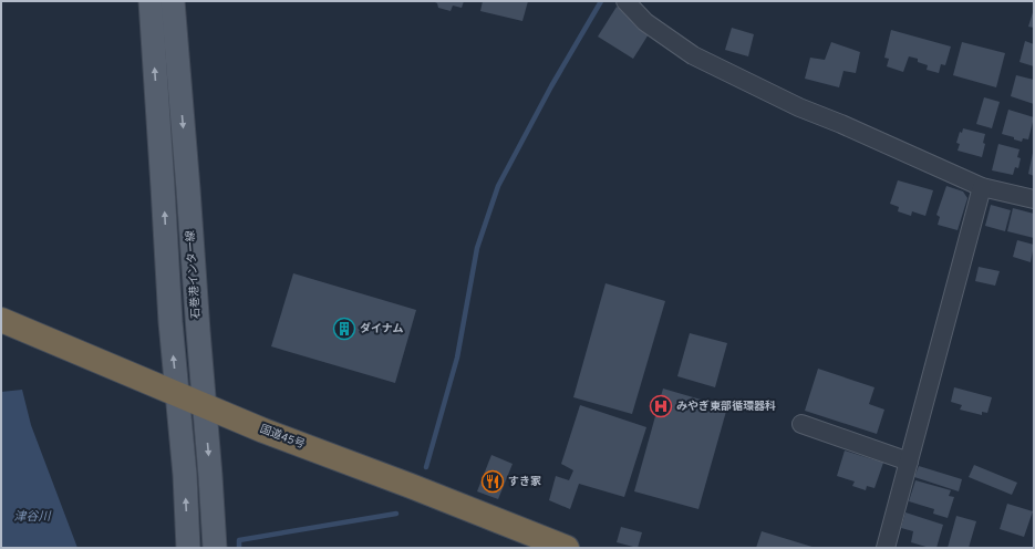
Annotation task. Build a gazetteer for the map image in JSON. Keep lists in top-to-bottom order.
{
  "streets": {
    "highway": ["国道45号"],
    "main road": ["石巻港インター線"]
  },
  "crossings": [
    ["石巻港インター線", "国道45号"]
  ],
  "water": ["津谷川"],
  "places": {
    "building": ["ダイナム"],
    "hospital": ["みやぎ東部循環器科"],
    "restaurant": ["すき家"]
  }
}
